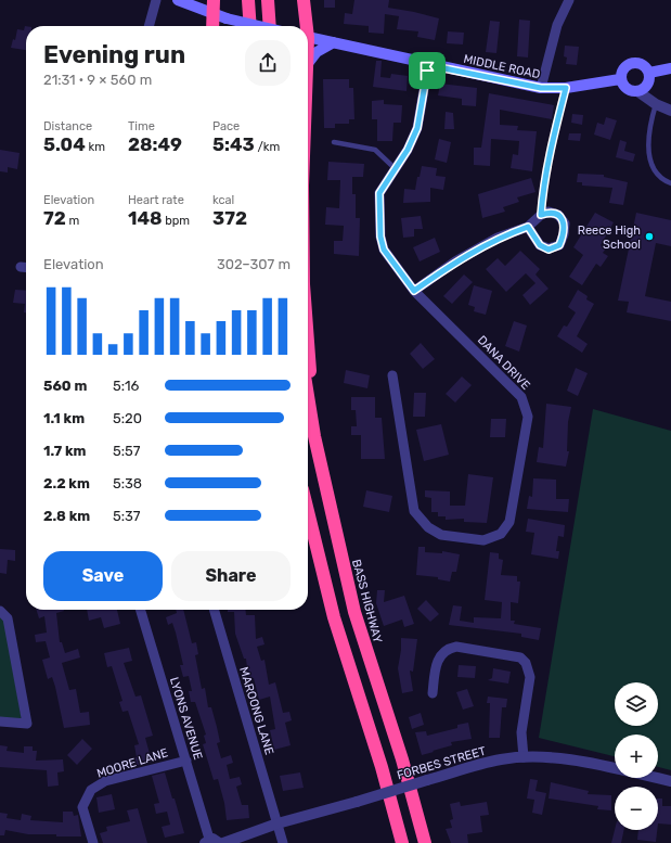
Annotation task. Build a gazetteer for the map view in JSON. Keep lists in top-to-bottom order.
{
  "streets": {
    "highway": ["BASS HIGHWAY"],
    "main road": ["MIDDLE ROAD"],
    "street": [
      "DANA DRIVE",
      "MAROONG LANE",
      "LYONS AVENUE",
      "MOORE LANE",
      "FORBES STREET"
    ]
  },
  "crossings": [
    ["MIDDLE ROAD", "DANA DRIVE"],
    ["MAROONG LANE", "FORBES STREET"],
    ["LYONS AVENUE", "MOORE LANE"]
  ],
  "places": ["Reece High School"],
  "page": {
    "heading": ["Evening run", "21:31 · 9 × 560 m"],
    "stats": [
      ["Distance", "5.04 km"],
      ["Time", "28:49"],
      ["Pace", "5:43 /km"],
      ["Elevation", "72 m"],
      ["Heart rate", "148 bpm"],
      ["kcal", "372"]
    ],
    "chart": ["Elevation", "302–307 m"],
    "list": [
      {
        "name": "560 m",
        "note": "5:16"
      },
      {
        "name": "1.1 km",
        "note": "5:20"
      },
      {
        "name": "1.7 km",
        "note": "5:57"
      },
      {
        "name": "2.2 km",
        "note": "5:38"
      },
      {
        "name": "2.8 km",
        "note": "5:37"
      }
    ],
    "buttons": ["Save", "Share"],
    "map_buttons": ["+", "−"]
  }
}
